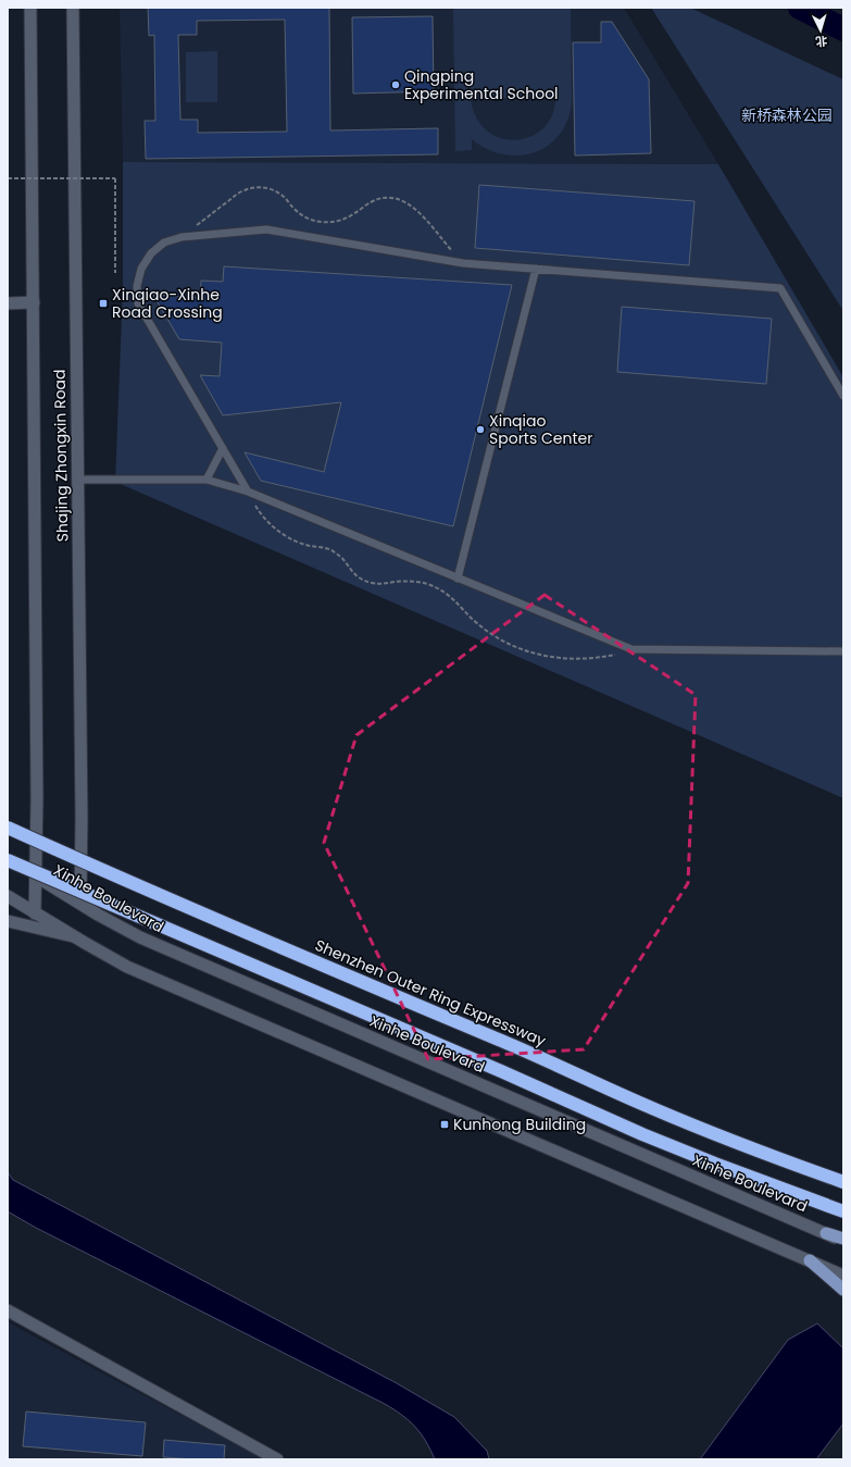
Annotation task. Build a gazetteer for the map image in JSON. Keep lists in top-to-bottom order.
{
  "streets": {
    "highway": ["Shenzhen Outer Ring Expressway"],
    "street": ["Shajing Zhongxin Road", "Xinhe Boulevard"]
  },
  "crossings": [
    ["Shajing Zhongxin Road", "Xinhe Boulevard"]
  ],
  "parks": ["新桥森林公园"],
  "places": {
    "other": ["Qingping Experimental School", "Xinqiao Sports Center"],
    "transit": ["Xinqiao-Xinhe Road Crossing", "Kunhong Building"]
  },
  "north": "bottom"
}
